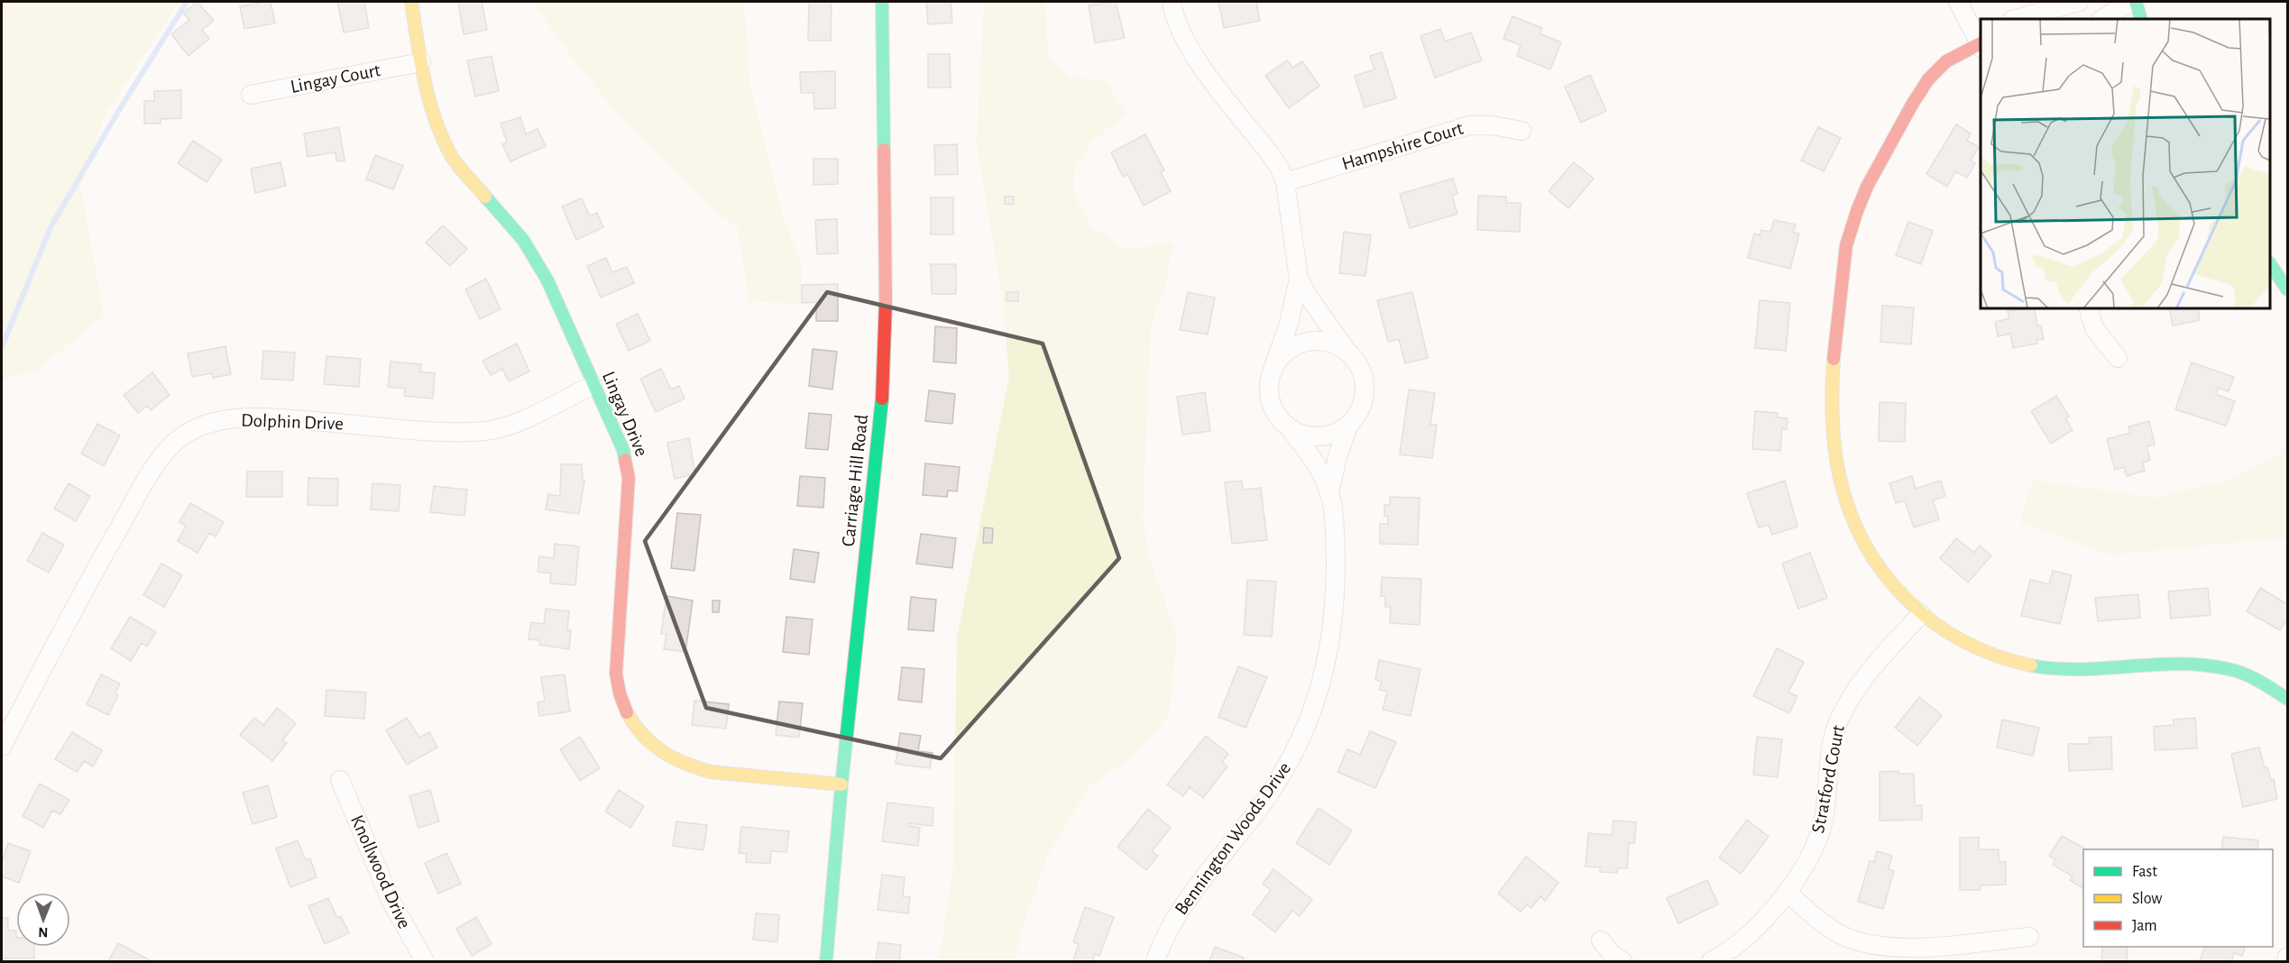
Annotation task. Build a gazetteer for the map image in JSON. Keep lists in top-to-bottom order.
{
  "streets": {
    "street": [
      "Lingay Court",
      "Hampshire Court",
      "Lingay Drive",
      "Dolphin Drive",
      "Carriage Hill Road",
      "Stratford Court",
      "Bennington Woods Drive",
      "Knollwood Drive"
    ]
  },
  "crossings": [
    ["Lingay Court", "Lingay Drive"],
    ["Hampshire Court", "Bennington Woods Drive"],
    ["Lingay Drive", "Dolphin Drive"],
    ["Lingay Drive", "Carriage Hill Road"]
  ],
  "legend": ["Fast", "Slow", "Jam"],
  "north": "bottom"
}
